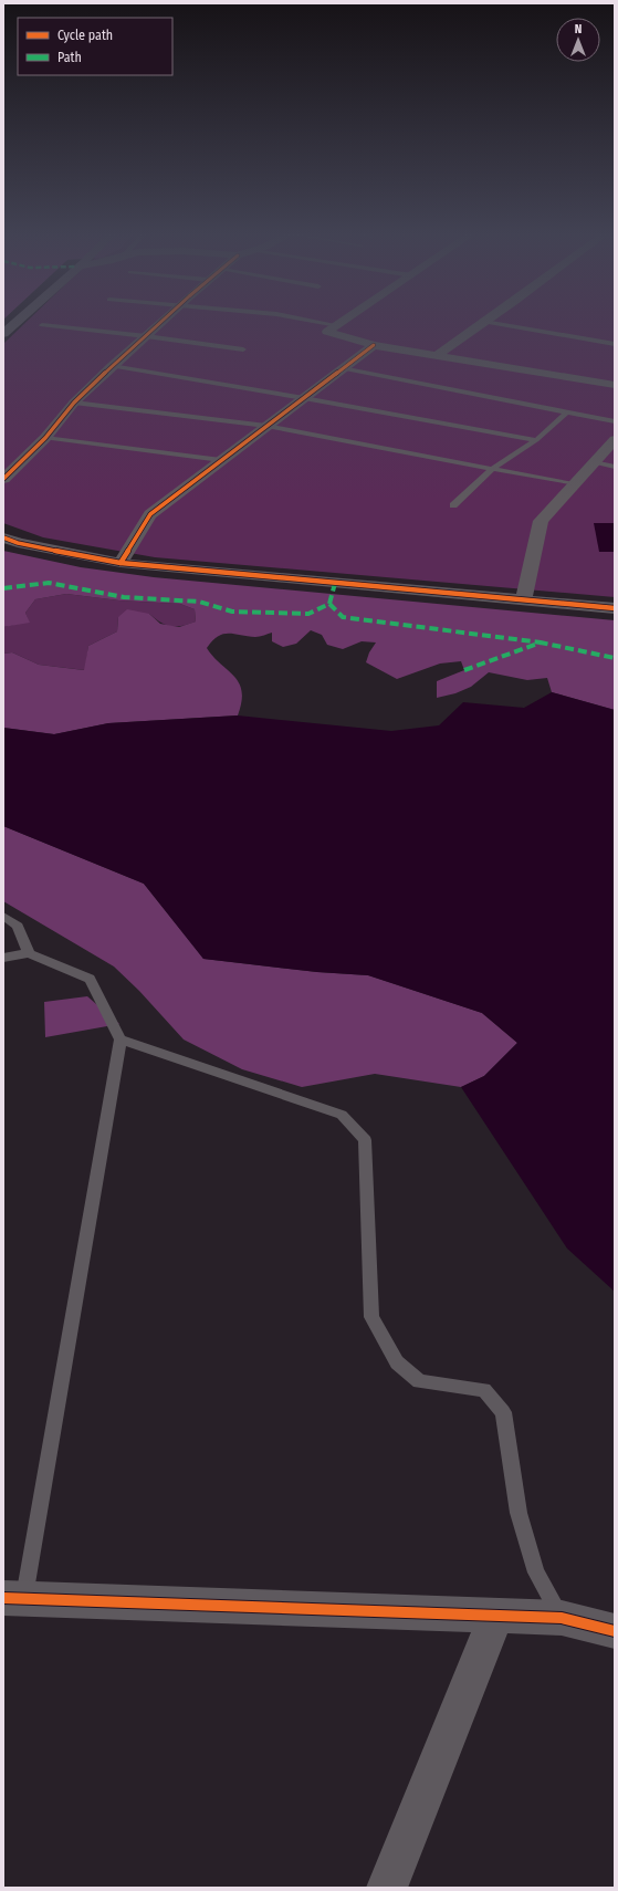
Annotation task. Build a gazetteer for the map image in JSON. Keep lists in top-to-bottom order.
{
  "legend": ["Cycle path", "Path"],
  "north": "top"
}
